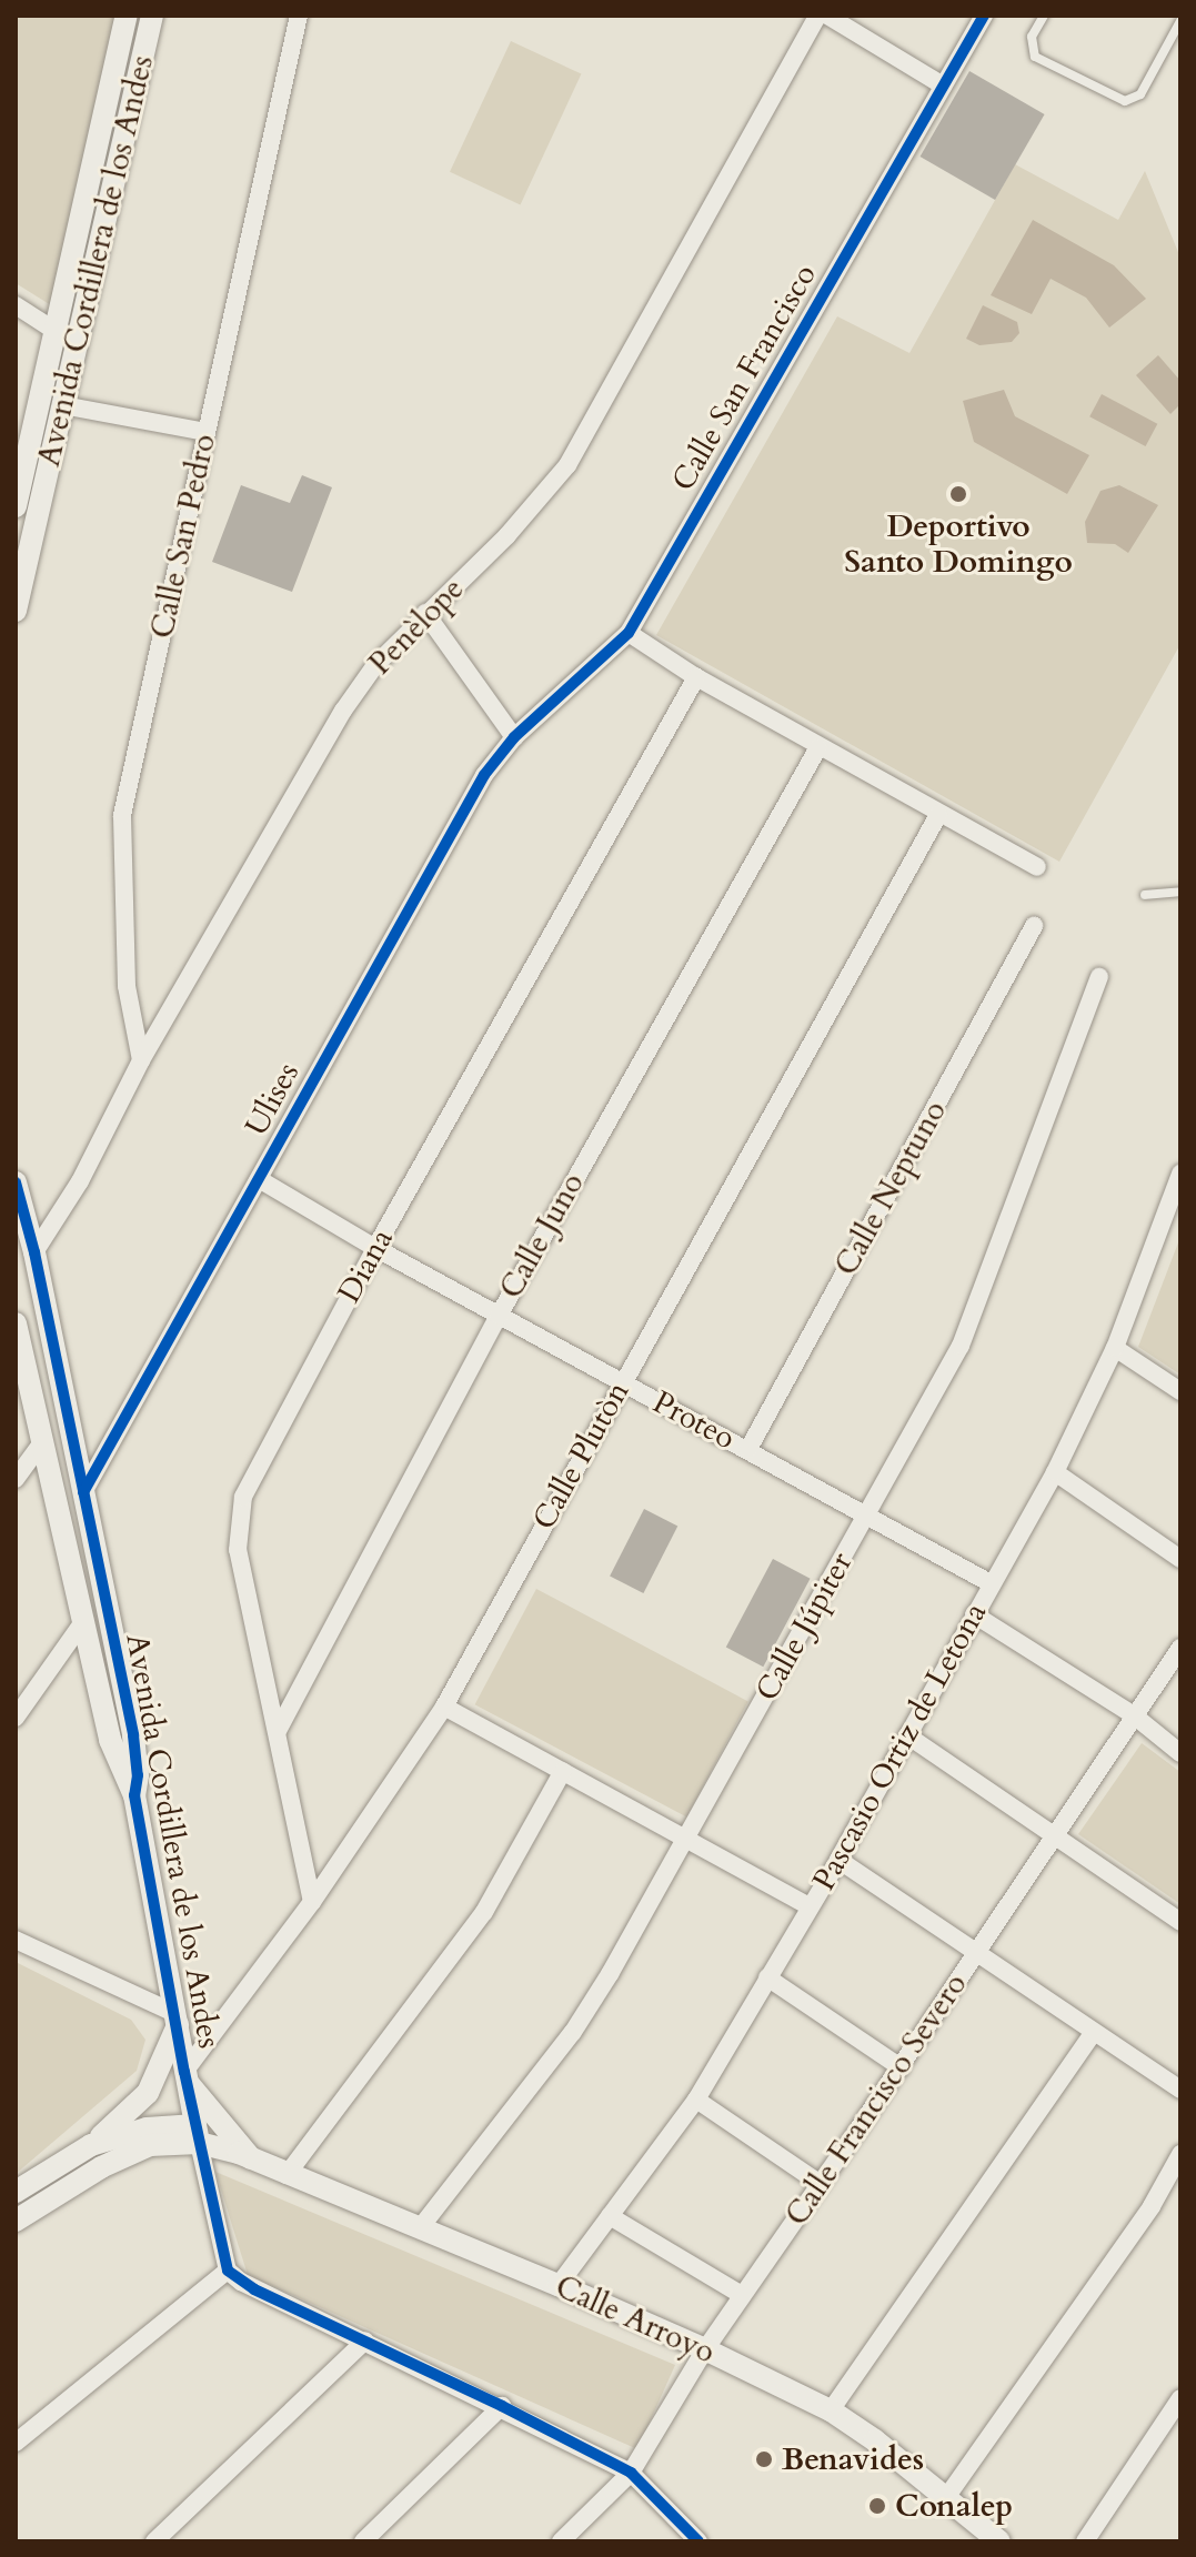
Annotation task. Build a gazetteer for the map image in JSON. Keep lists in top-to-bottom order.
{
  "streets": {
    "street": [
      "Avenida Cordillera de los Andes",
      "Calle San Francisco",
      "Calle San Pedro",
      "Penèlope",
      "Ulises",
      "Calle Neptuno",
      "Calle Juno",
      "Diana",
      "Proteo",
      "Calle Plutòn",
      "Calle Júpiter",
      "Pascasio Ortiz de Letona",
      "Calle Francisco Severo",
      "Calle Arroyo"
    ]
  },
  "crossings": [
    ["Avenida Cordillera de los Andes", "Penèlope"],
    ["Avenida Cordillera de los Andes", "Ulises"],
    ["Avenida Cordillera de los Andes", "Calle Plutòn"],
    ["Avenida Cordillera de los Andes", "Calle Arroyo"],
    ["Calle San Francisco", "Ulises"],
    ["Calle San Pedro", "Penèlope"],
    ["Ulises", "Proteo"],
    ["Calle Neptuno", "Proteo"],
    ["Calle Juno", "Diana"],
    ["Calle Juno", "Proteo"],
    ["Diana", "Proteo"],
    ["Diana", "Calle Plutòn"],
    ["Proteo", "Calle Plutòn"],
    ["Proteo", "Calle Júpiter"],
    ["Proteo", "Pascasio Ortiz de Letona"],
    ["Calle Júpiter", "Calle Arroyo"],
    ["Pascasio Ortiz de Letona", "Calle Arroyo"],
    ["Calle Francisco Severo", "Calle Arroyo"]
  ],
  "places": ["Deportivo Santo Domingo", "Benavides", "Conalep"]
}
